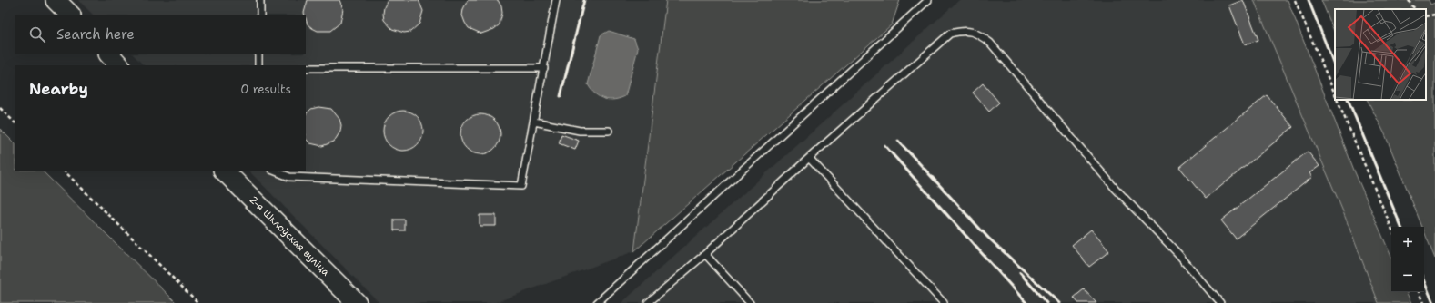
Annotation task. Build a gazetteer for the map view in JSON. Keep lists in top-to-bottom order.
{
  "streets": {
    "street": ["2-я Шклоўская вуліца"]
  },
  "page": {
    "search": "Search here",
    "heading": ["Nearby", "0 results"],
    "map_buttons": ["+", "−"]
  }
}
